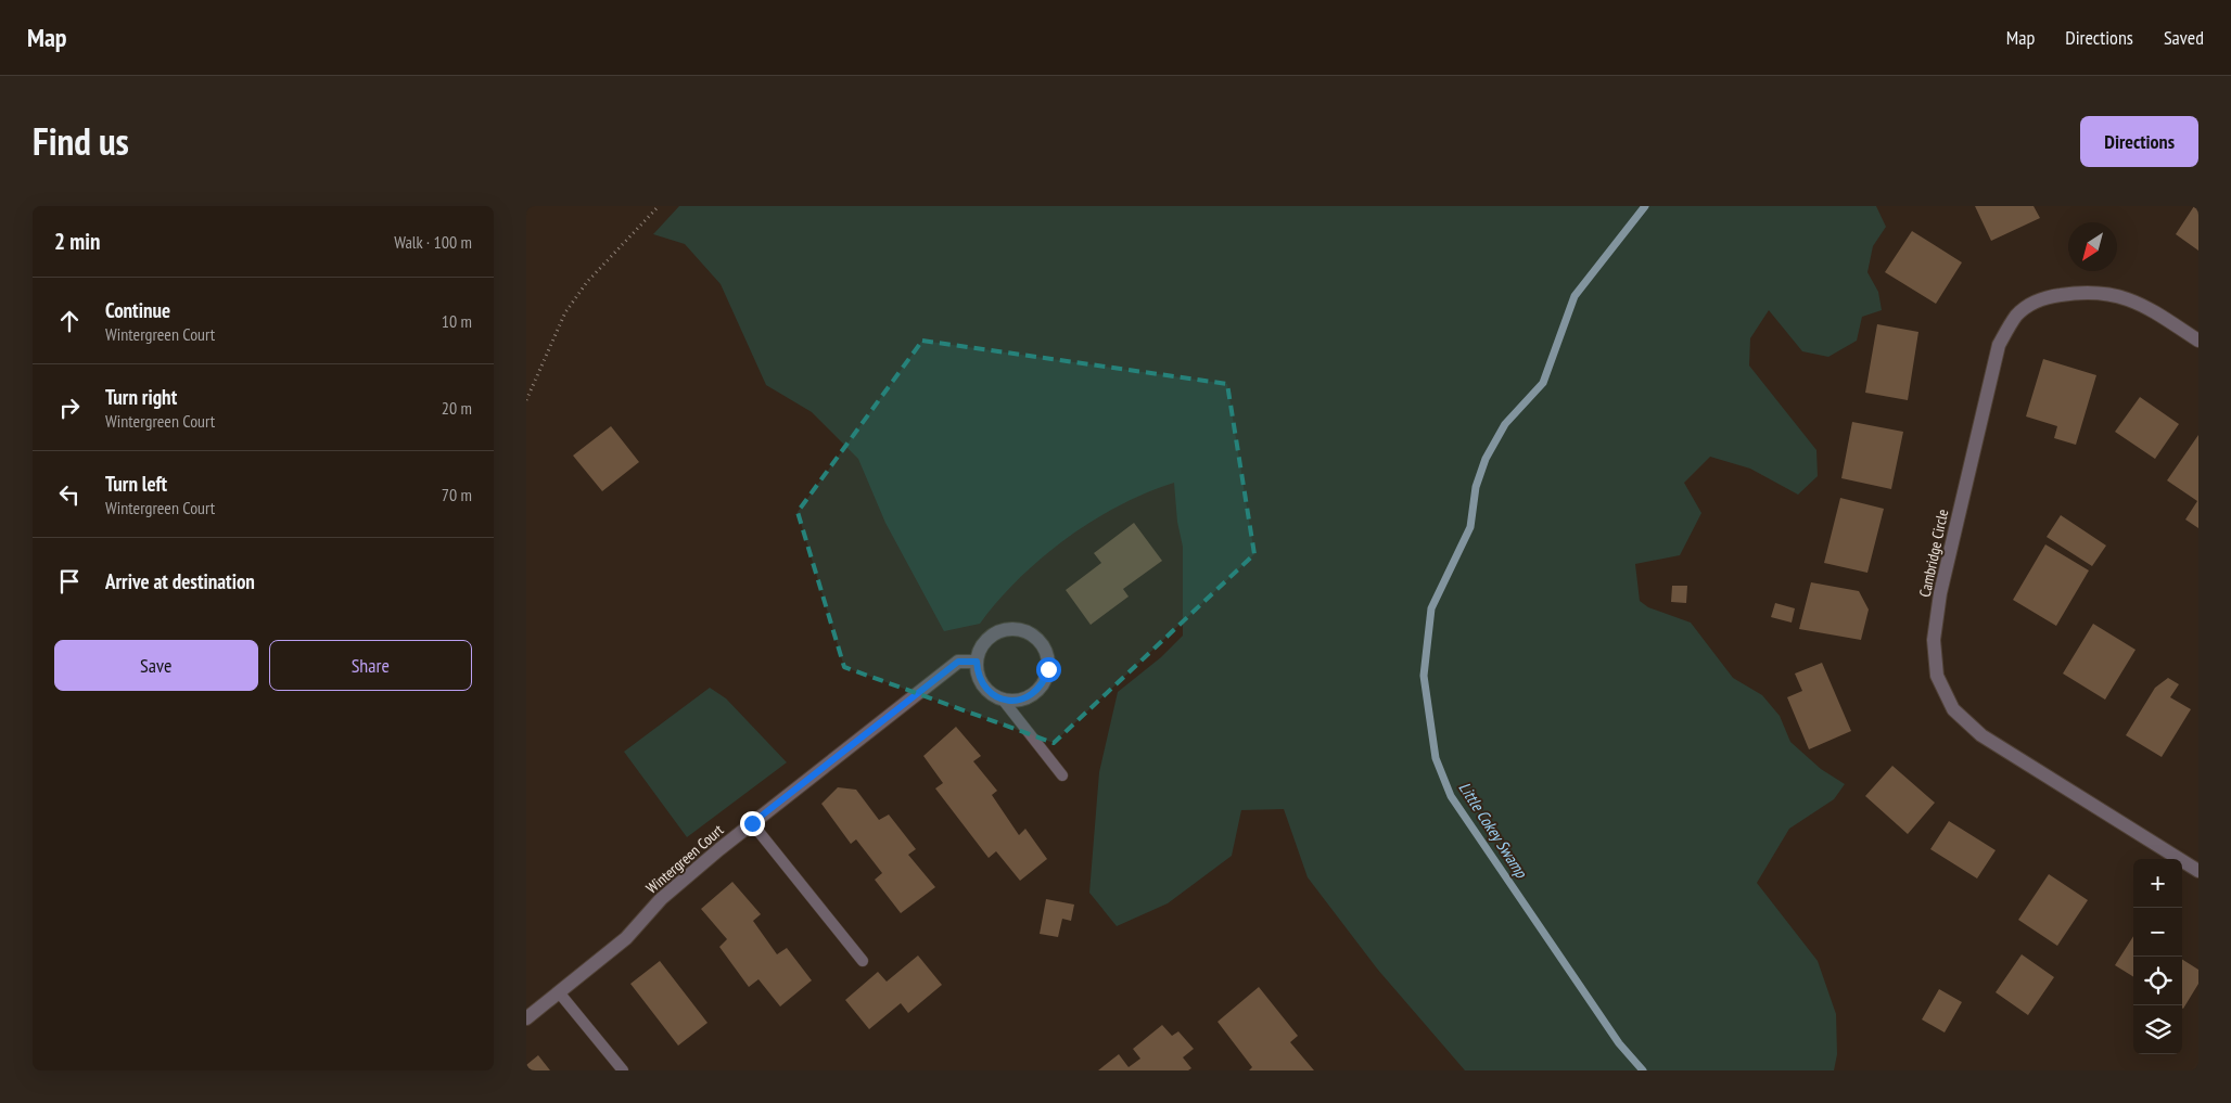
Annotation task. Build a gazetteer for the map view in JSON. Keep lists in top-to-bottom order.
{
  "streets": {
    "street": ["Cambridge Circle", "Wintergreen Court"]
  },
  "water": ["Little Cokey Swamp"],
  "north": "bottom left",
  "page": {
    "header": "Map",
    "nav": ["Map", "Directions", "Saved"],
    "title": "Find us",
    "buttons": [
      "Directions",
      ["Save", "Share"]
    ],
    "heading": ["2 min", "Walk · 100 m"],
    "list": [
      ["Continue", "Wintergreen Court", "10 m"],
      ["Turn right", "Wintergreen Court", "20 m"],
      ["Turn left", "Wintergreen Court", "70 m"],
      "Arrive at destination"
    ],
    "map_buttons": ["+", "−"]
  }
}
